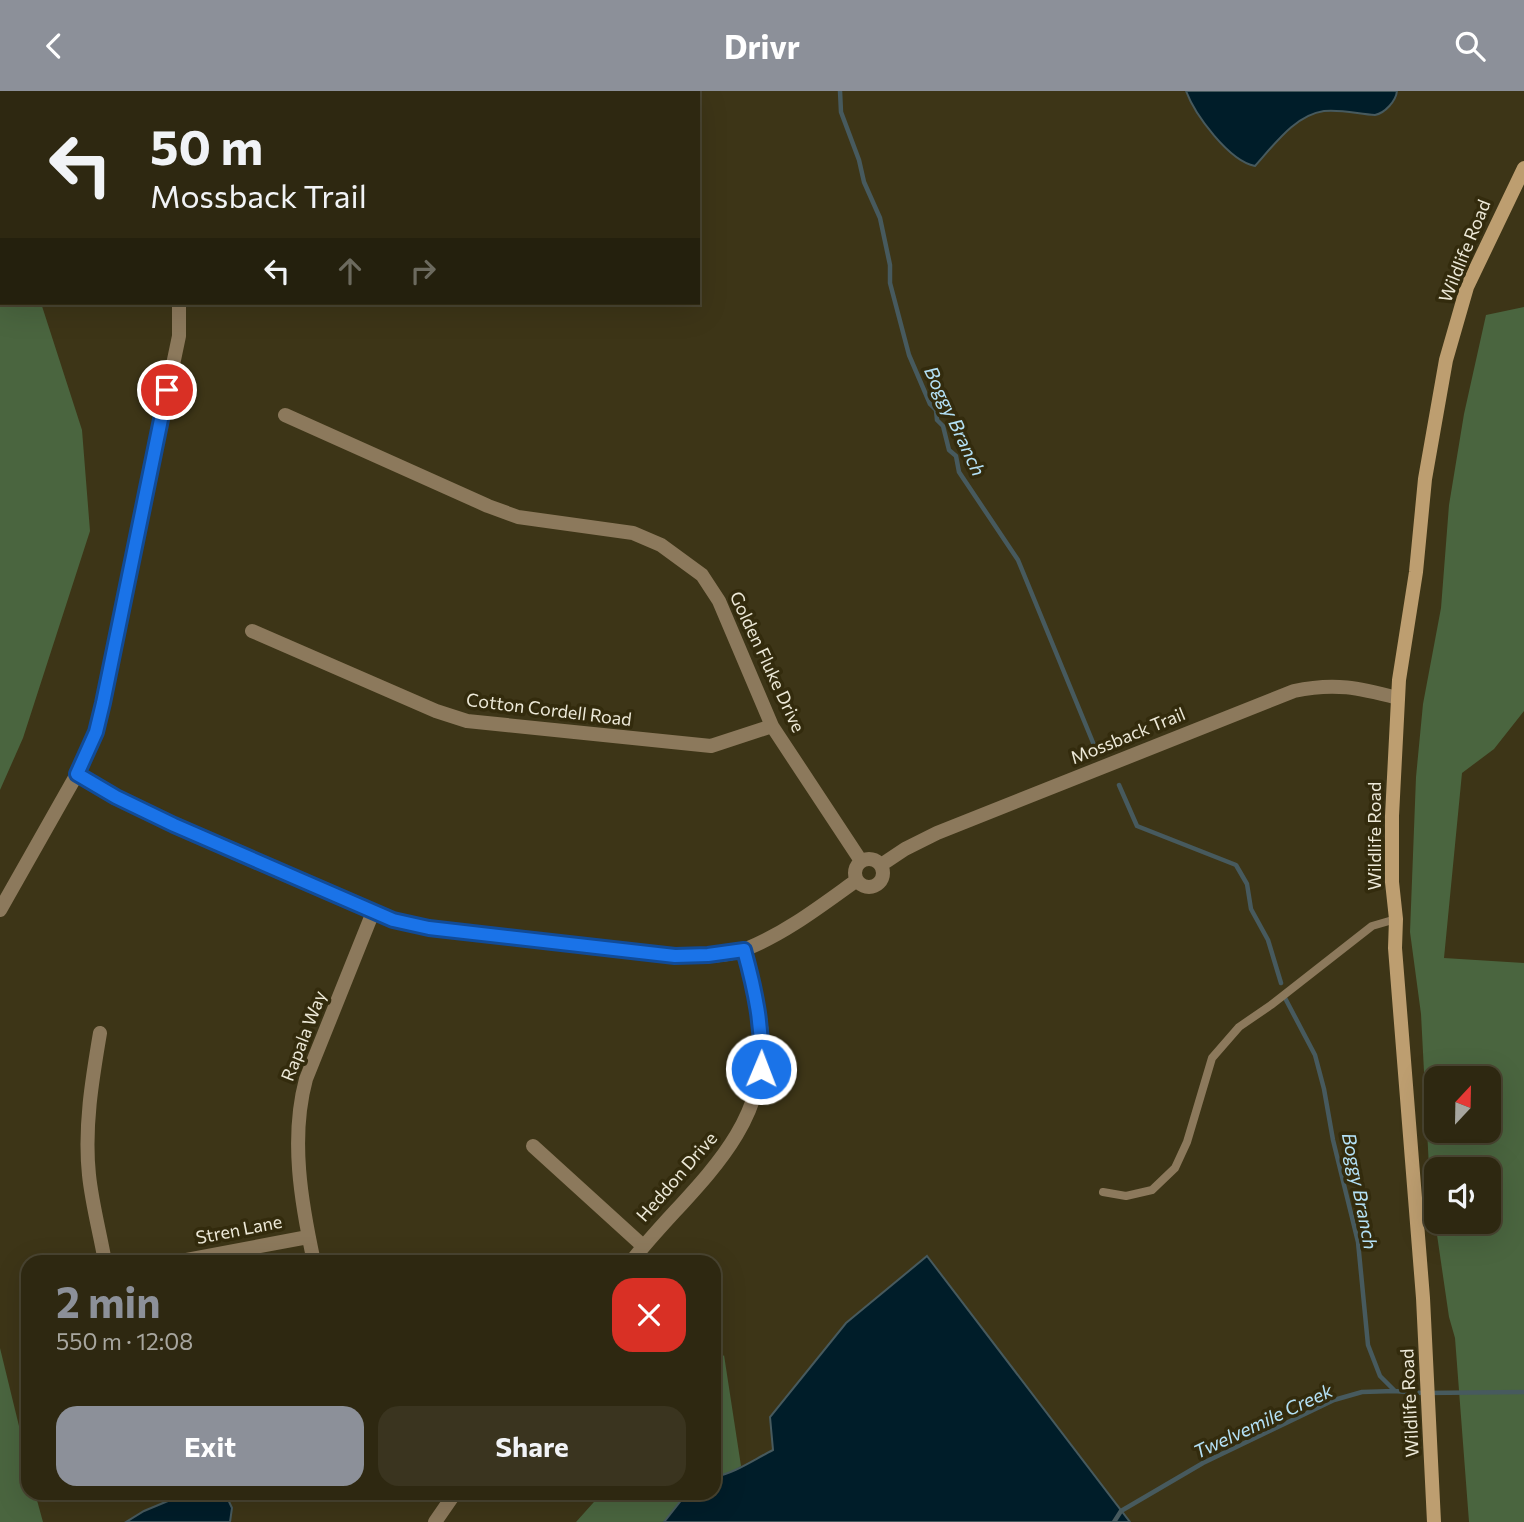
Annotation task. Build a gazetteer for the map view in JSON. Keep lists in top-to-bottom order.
{
  "streets": {
    "street": [
      "Wildlife Road",
      "Golden Fluke Drive",
      "Cotton Cordell Road",
      "Mossback Trail",
      "Rapala Way",
      "Heddon Drive",
      "Stren Lane"
    ]
  },
  "crossings": [
    ["Wildlife Road", "Mossback Trail"],
    ["Golden Fluke Drive", "Cotton Cordell Road"],
    ["Golden Fluke Drive", "Mossback Trail"],
    ["Mossback Trail", "Rapala Way"],
    ["Mossback Trail", "Heddon Drive"],
    ["Rapala Way", "Stren Lane"]
  ],
  "water": ["Boggy Branch", "Twelvemile Creek"],
  "north": "top",
  "page": {
    "header": "Drivr",
    "turn": ["50 m", "Mossback Trail"],
    "heading": ["2 min", "550 m · 12:08"],
    "buttons": ["Exit", "Share"]
  }
}
